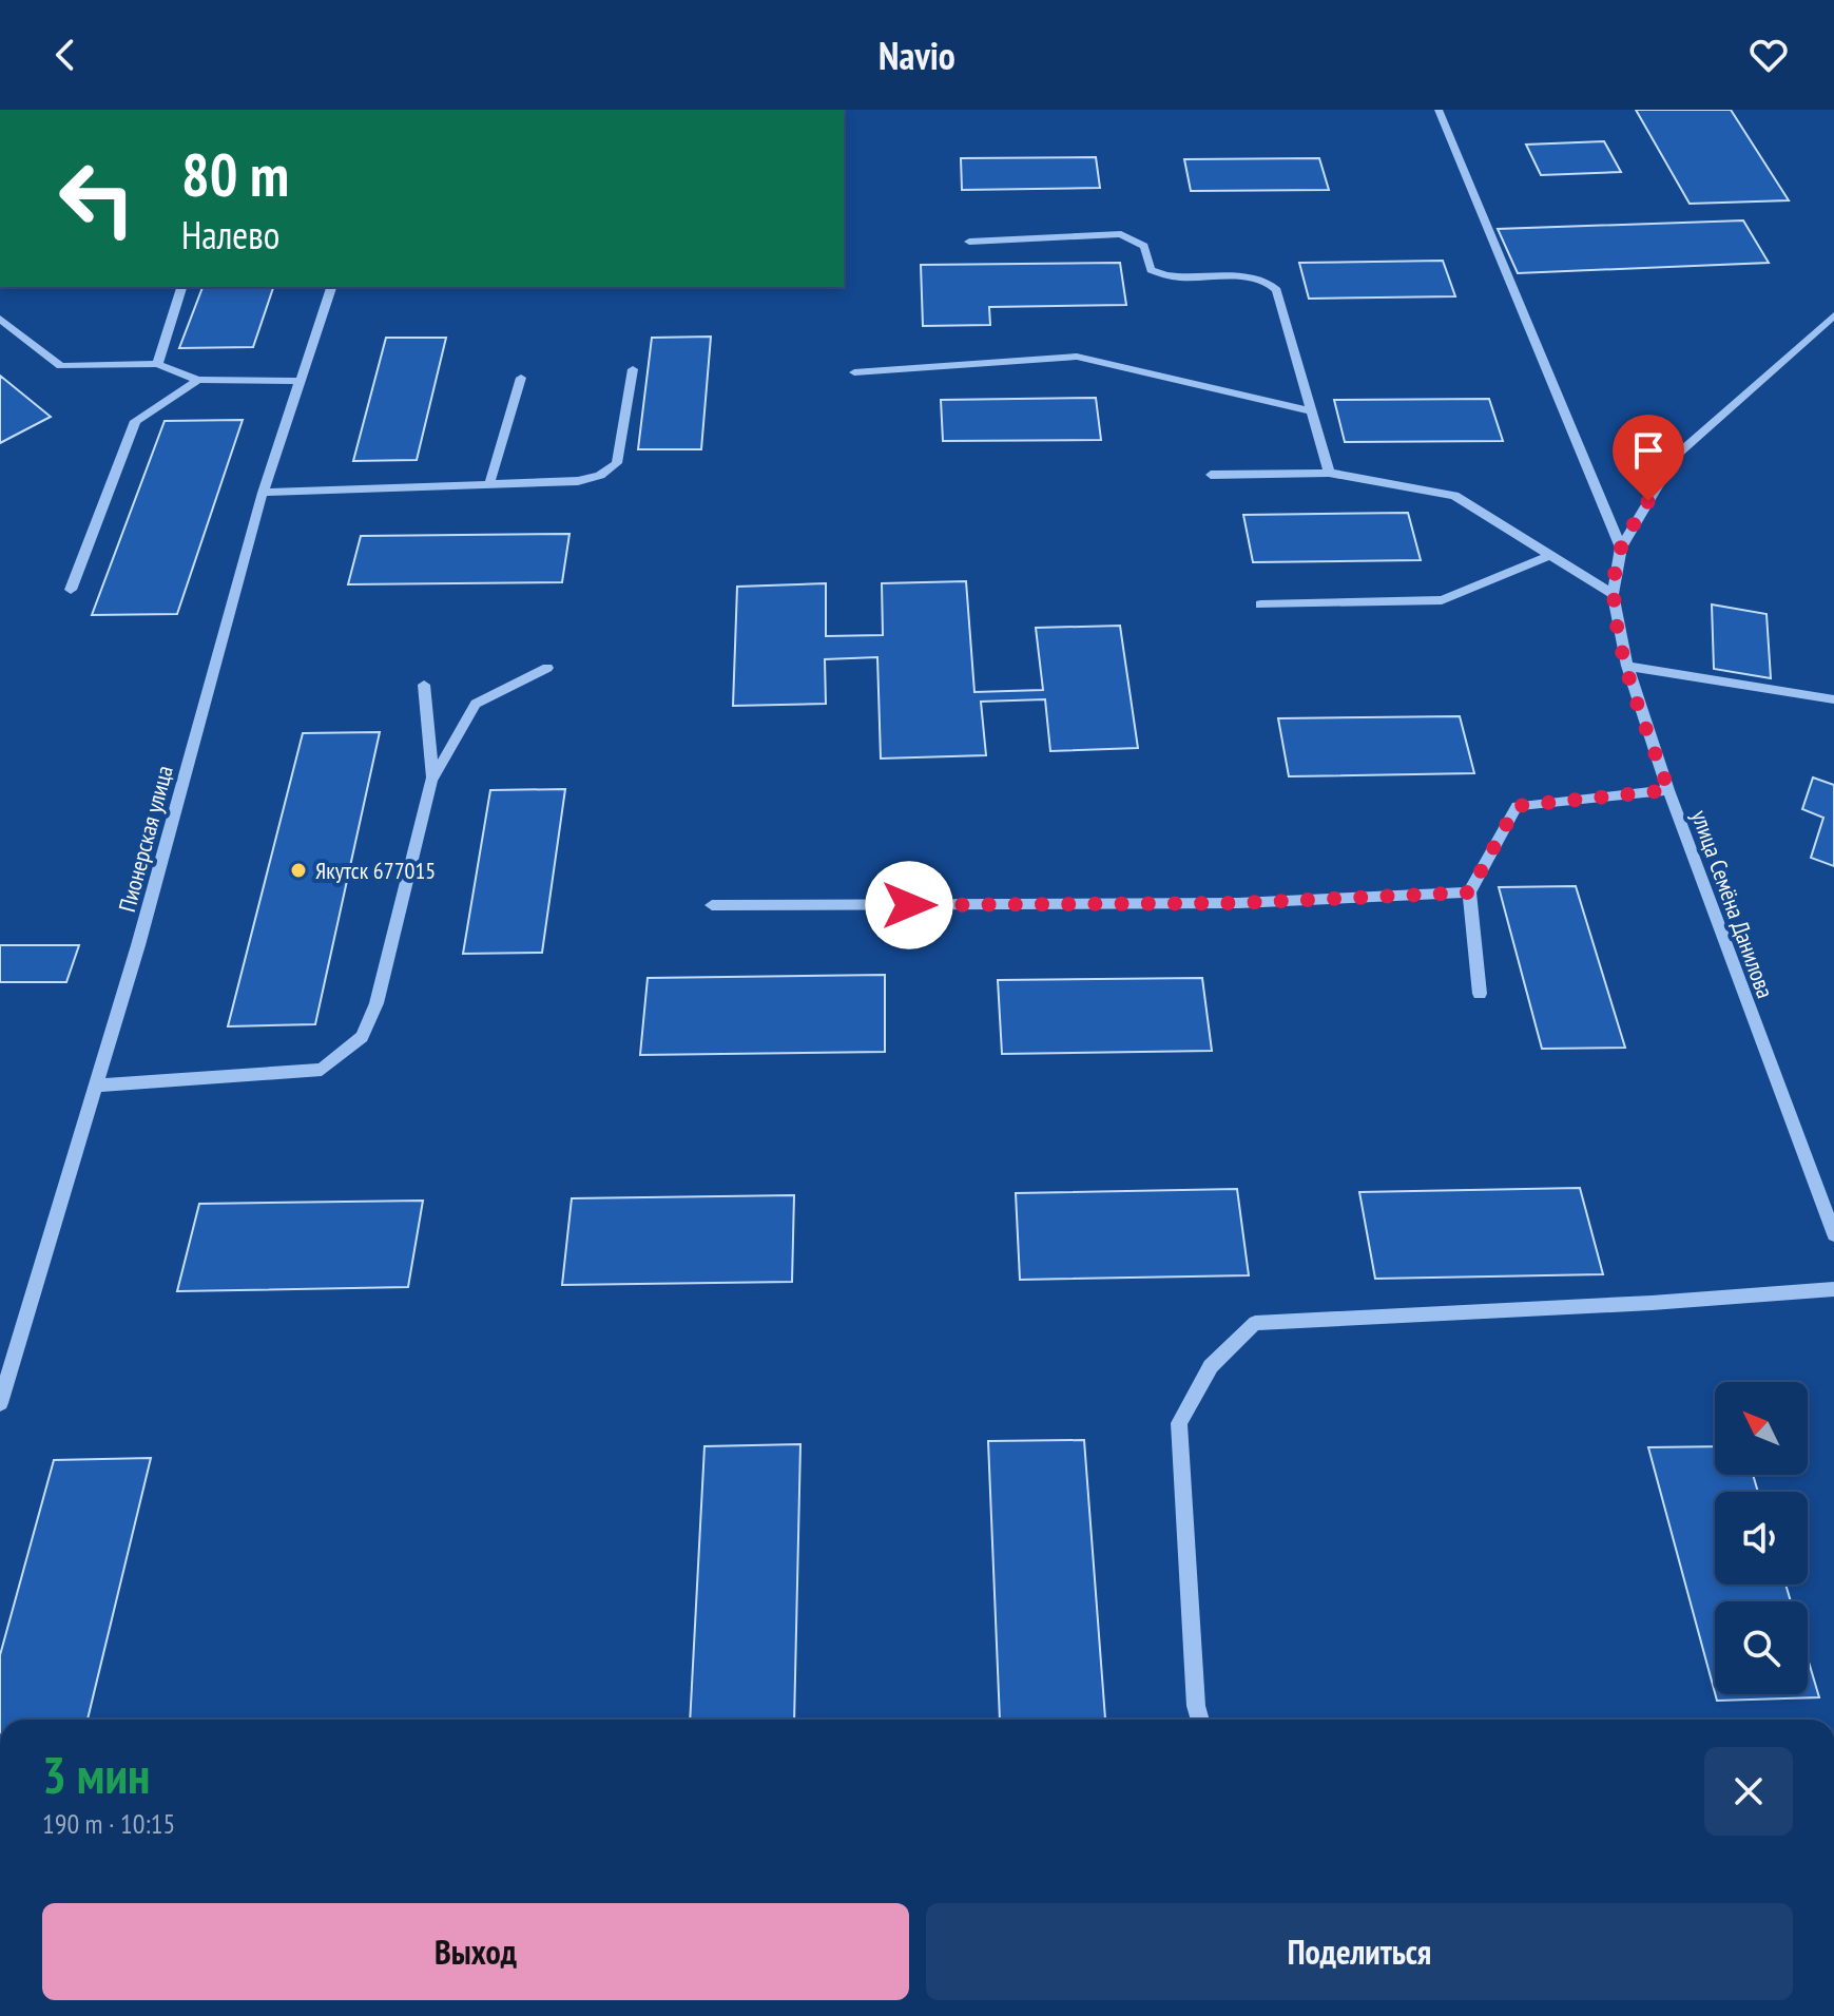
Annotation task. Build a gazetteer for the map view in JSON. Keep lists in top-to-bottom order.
{
  "streets": {
    "street": ["Пионерская улица", "улица Семёна Данилова"]
  },
  "places": ["Якутск 677015"],
  "north": "top left",
  "page": {
    "header": "Navio",
    "turn": ["80 m", "Налево"],
    "heading": ["3 мин", "190 m · 10:15"],
    "buttons": ["Выход", "Поделиться"]
  }
}
